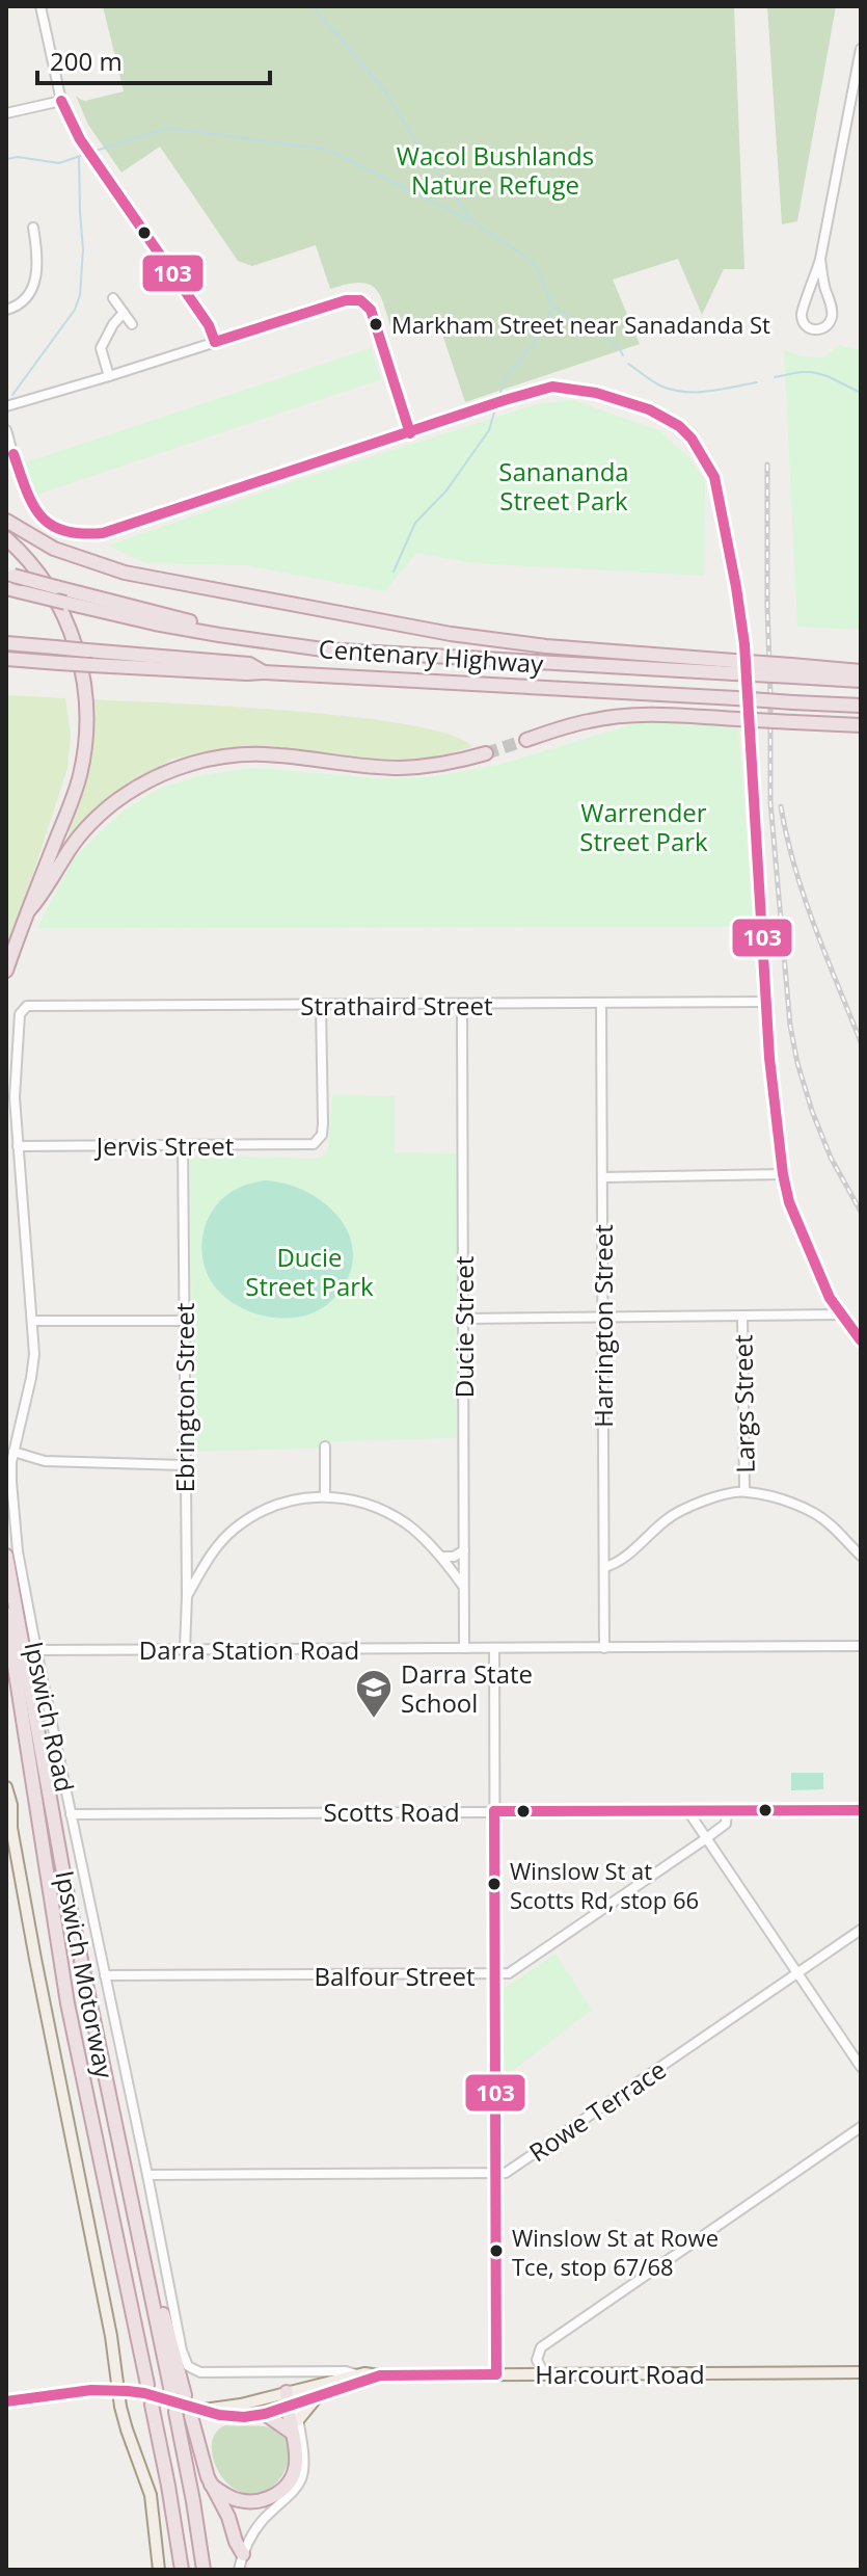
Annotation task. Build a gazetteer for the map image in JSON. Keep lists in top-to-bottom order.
{
  "streets": {
    "highway": ["Centenary Highway", "Ipswich Motorway"],
    "main road": ["Harcourt Road"],
    "street": [
      "Strathaird Street",
      "Jervis Street",
      "Harrington Street",
      "Ducie Street",
      "Ebrington Street",
      "Largs Street",
      "Darra Station Road",
      "Ipswich Road",
      "Scotts Road",
      "Balfour Street",
      "Rowe Terrace"
    ]
  },
  "crossings": [
    ["Strathaird Street", "Jervis Street"],
    ["Strathaird Street", "Harrington Street"],
    ["Strathaird Street", "Ducie Street"],
    ["Strathaird Street", "Ipswich Road"],
    ["Jervis Street", "Ebrington Street"],
    ["Jervis Street", "Ipswich Road"],
    ["Harrington Street", "Darra Station Road"],
    ["Ducie Street", "Darra Station Road"],
    ["Ebrington Street", "Darra Station Road"],
    ["Darra Station Road", "Ipswich Road"],
    ["Ipswich Road", "Scotts Road"],
    ["Ipswich Road", "Balfour Street"],
    ["Ipswich Road", "Rowe Terrace"],
    ["Ipswich Road", "Harcourt Road"],
    ["Scotts Road", "Balfour Street"],
    ["Ipswich Motorway", "Harcourt Road"]
  ],
  "parks": [
    "Wacol Bushlands Nature Refuge",
    "Sanananda Street Park",
    "Warrender Street Park",
    "Ducie Street Park"
  ],
  "places": {
    "other": ["Markham Street near Sanadanda St", "Winslow St at Scotts Rd, stop 66", "Winslow St at Rowe Tce, stop 67/68"],
    "school or university": ["Darra State School"]
  },
  "lines": ["transit line 103"],
  "scale_bar": "200 m"
}
